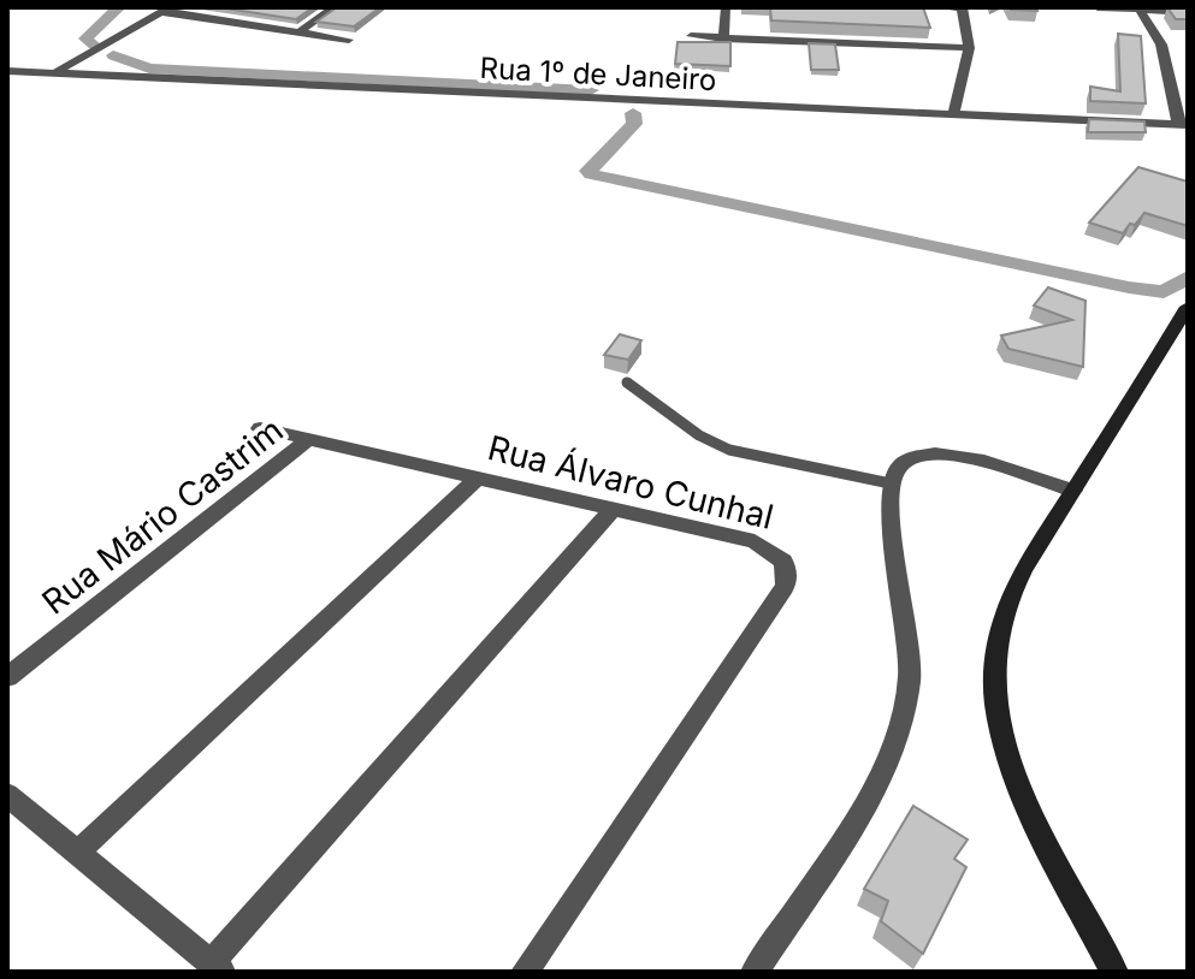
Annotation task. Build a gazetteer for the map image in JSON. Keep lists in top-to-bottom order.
{
  "streets": {
    "street": ["Rua 1º de Janeiro", "Rua Álvaro Cunhal", "Rua Mário Castrim"]
  },
  "crossings": [
    ["Rua Álvaro Cunhal", "Rua Mário Castrim"]
  ]
}
